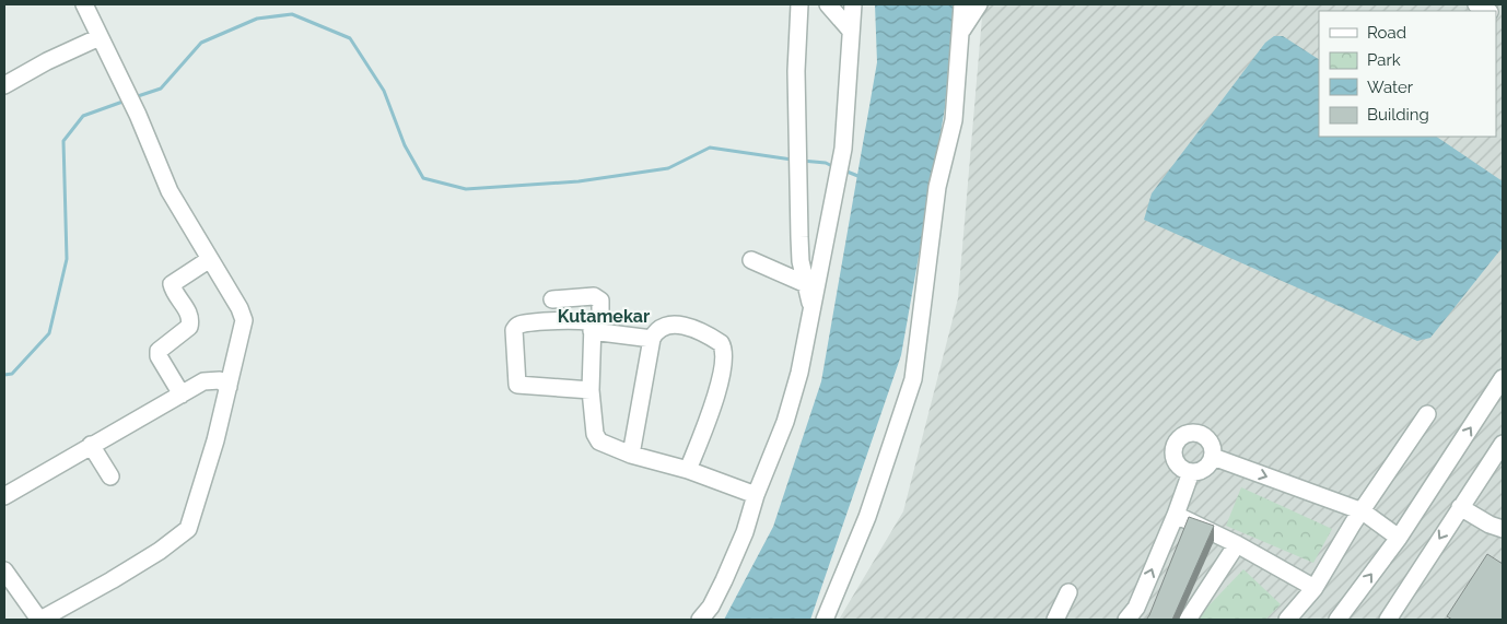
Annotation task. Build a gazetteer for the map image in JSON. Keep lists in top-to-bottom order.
{
  "districts": ["Kutamekar"],
  "legend": [
    "Road",
    "Park",
    "Water",
    "Building"
  ]
}
